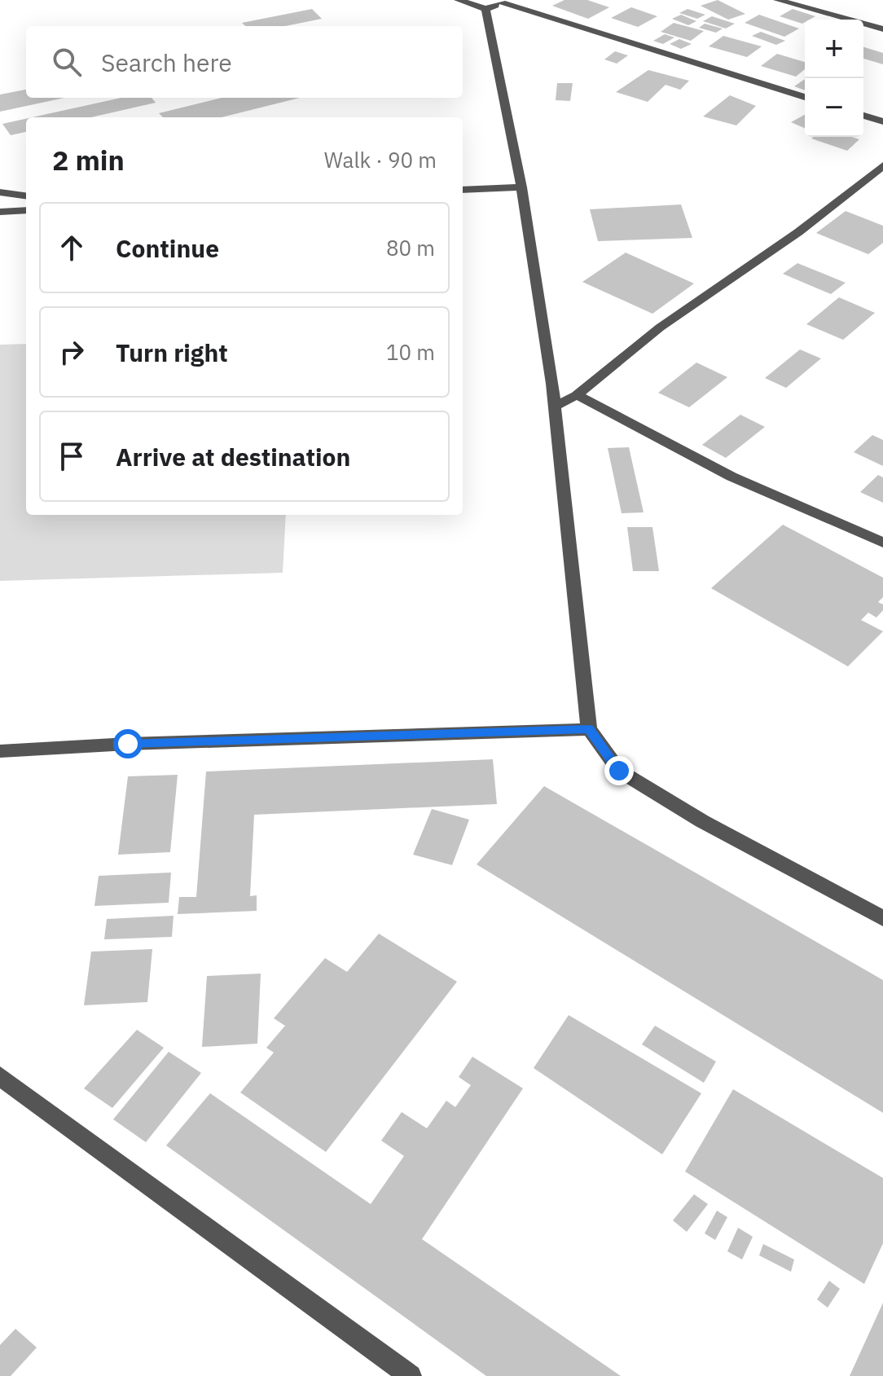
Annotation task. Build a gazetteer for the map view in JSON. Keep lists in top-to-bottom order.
{
  "page": {
    "map_buttons": ["+", "−"],
    "search": "Search here",
    "heading": ["2 min", "Walk · 90 m"],
    "list": [
      ["Continue", "80 m"],
      ["Turn right", "10 m"],
      "Arrive at destination"
    ]
  }
}
